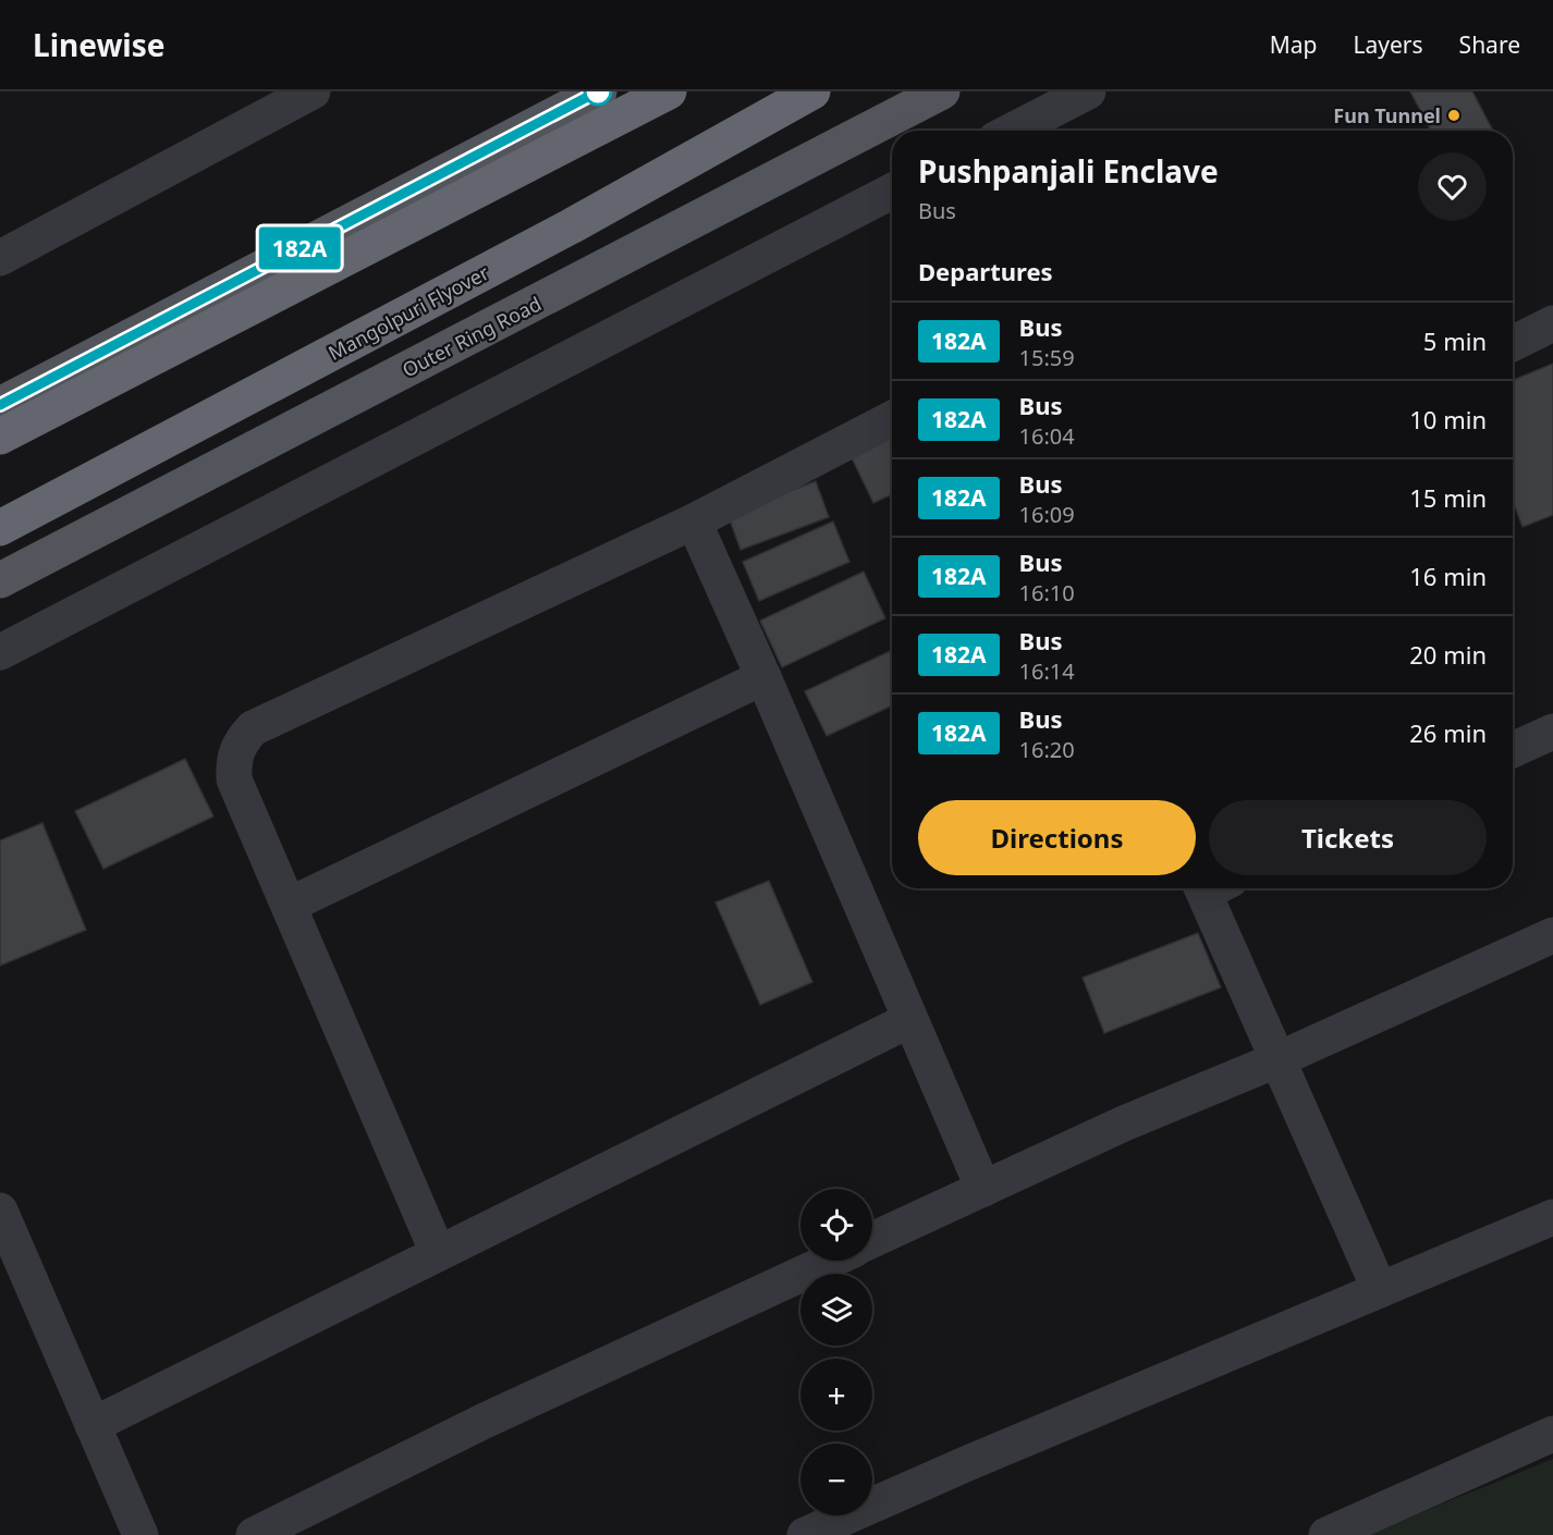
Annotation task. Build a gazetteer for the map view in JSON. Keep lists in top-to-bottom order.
{
  "streets": {
    "highway": ["Mangolpuri Flyover"],
    "main road": ["Outer Ring Road"]
  },
  "places": ["Fun Tunnel"],
  "lines": ["bus line 182A"],
  "page": {
    "header": "Linewise",
    "nav": ["Map", "Layers", "Share"],
    "on_map": "182A",
    "heading": [
      ["Pushpanjali Enclave", "Bus"],
      "Departures"
    ],
    "list": [
      {
        "mark": "182A",
        "name": "Bus",
        "note": "15:59",
        "value": "5 min"
      },
      {
        "mark": "182A",
        "name": "Bus",
        "note": "16:04",
        "value": "10 min"
      },
      {
        "mark": "182A",
        "name": "Bus",
        "note": "16:09",
        "value": "15 min"
      },
      {
        "mark": "182A",
        "name": "Bus",
        "note": "16:10",
        "value": "16 min"
      },
      {
        "mark": "182A",
        "name": "Bus",
        "note": "16:14",
        "value": "20 min"
      },
      {
        "mark": "182A",
        "name": "Bus",
        "note": "16:20",
        "value": "26 min"
      }
    ],
    "buttons": ["Directions", "Tickets"],
    "map_buttons": ["+", "−"]
  }
}
